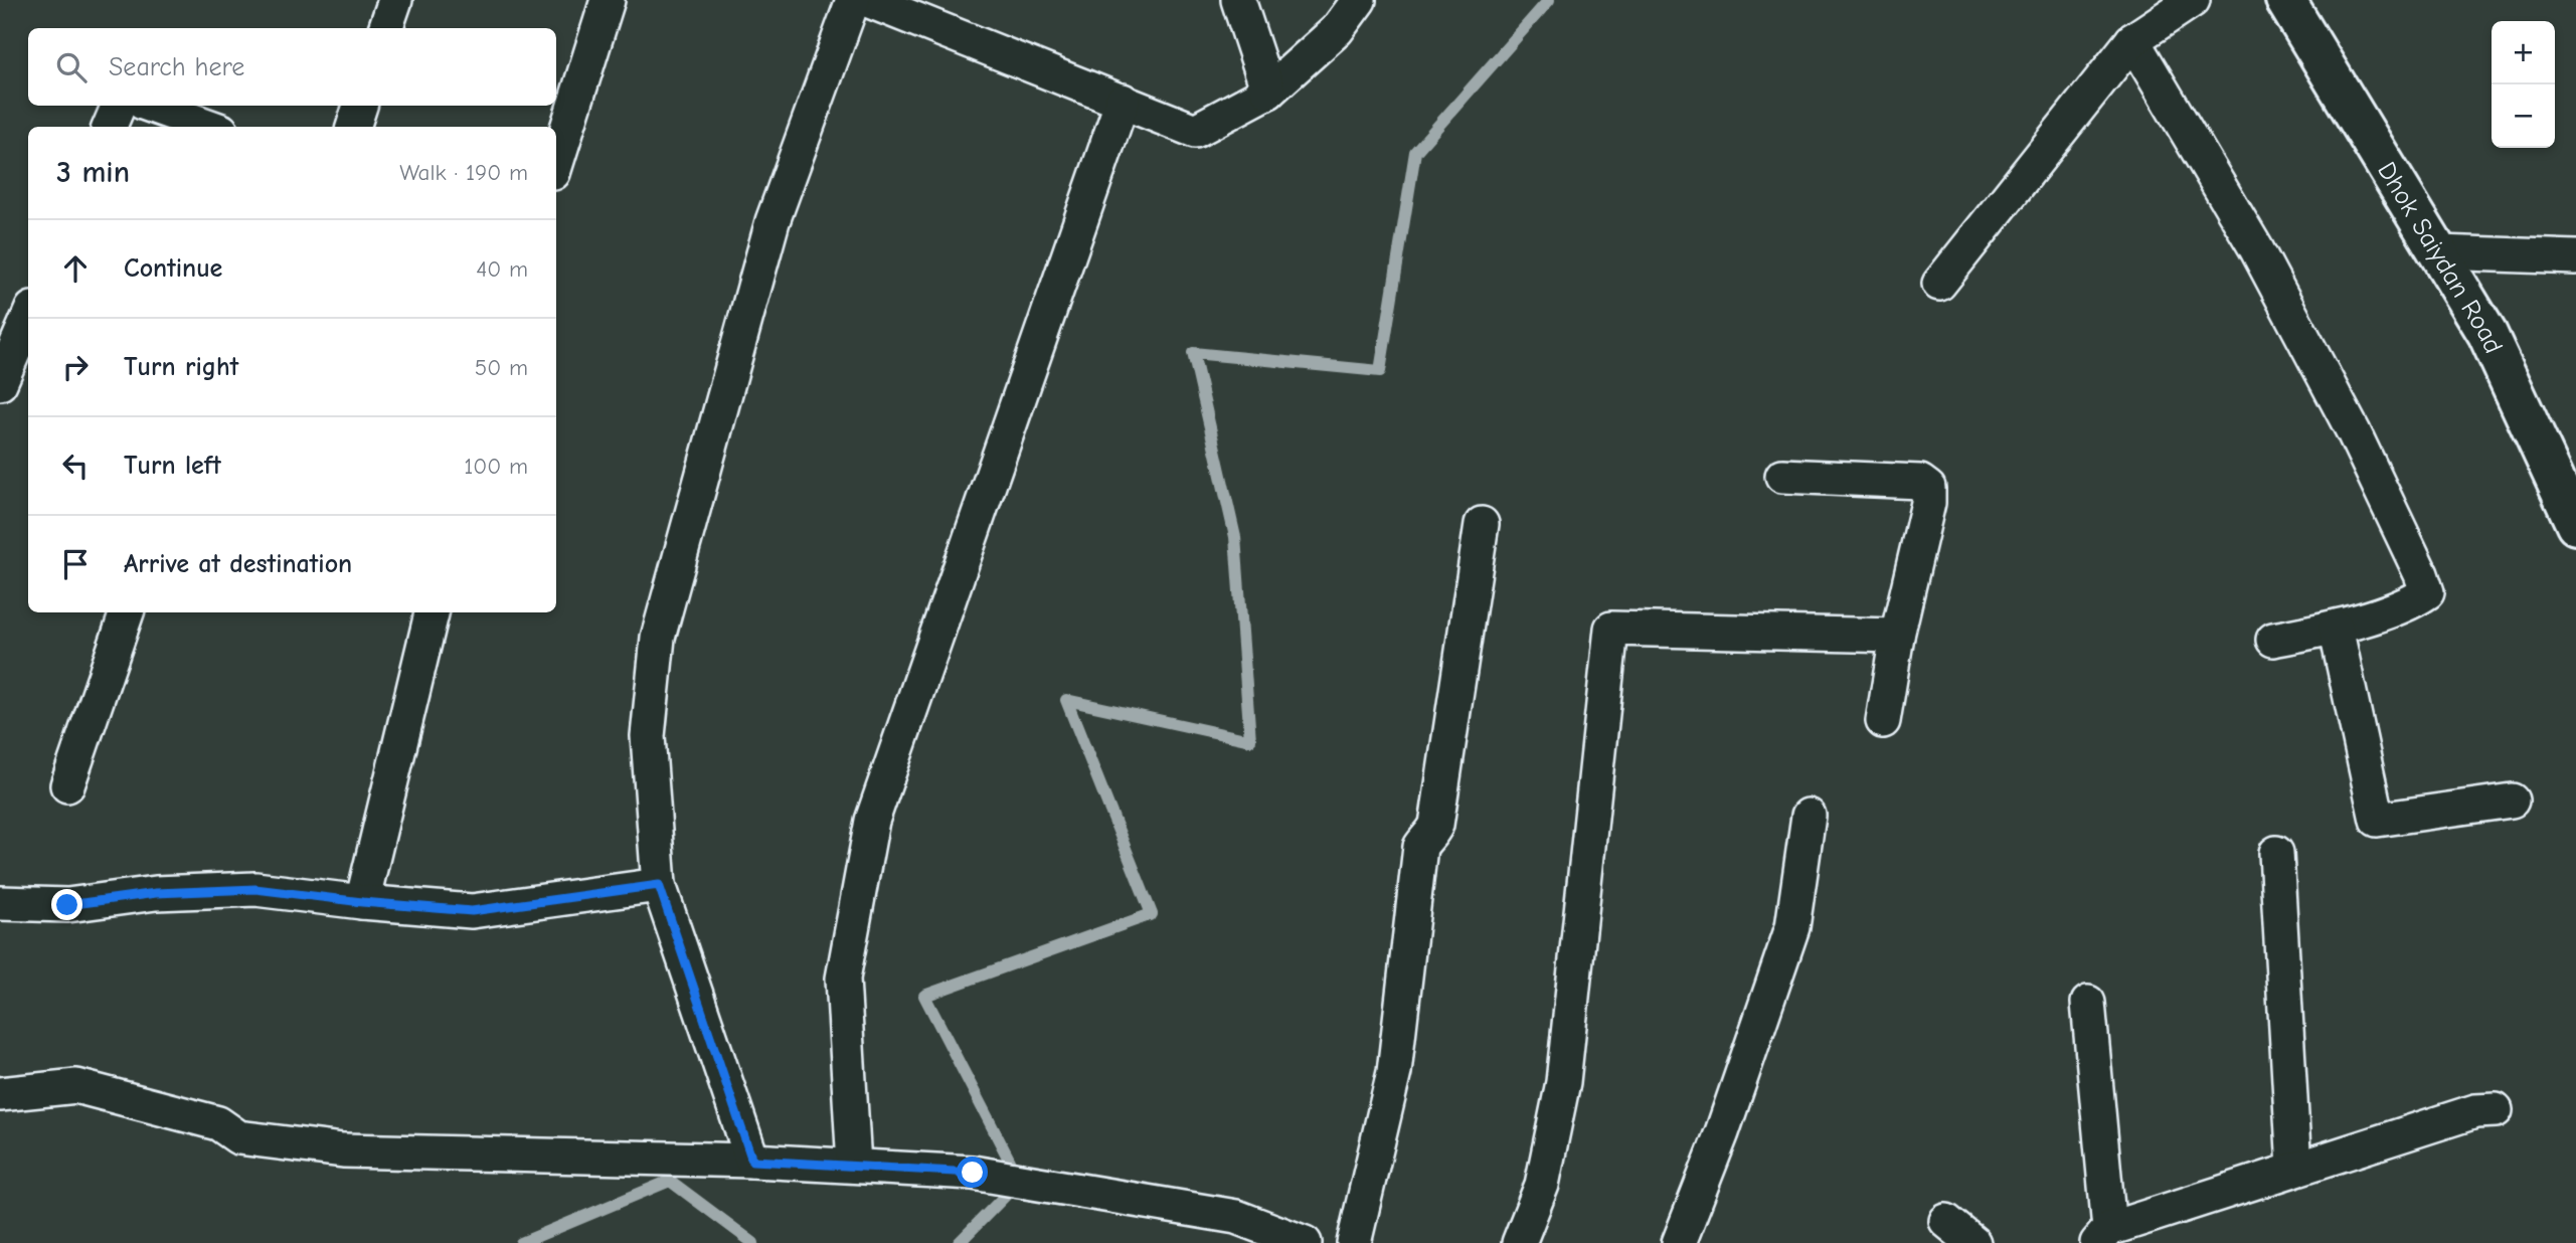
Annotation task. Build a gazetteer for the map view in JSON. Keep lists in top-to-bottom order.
{
  "streets": {
    "street": ["Dhok Saiydan Road"]
  },
  "page": {
    "map_buttons": ["+", "−"],
    "search": "Search here",
    "heading": ["3 min", "Walk · 190 m"],
    "list": [
      ["Continue", "40 m"],
      ["Turn right", "50 m"],
      ["Turn left", "100 m"],
      "Arrive at destination"
    ]
  }
}
